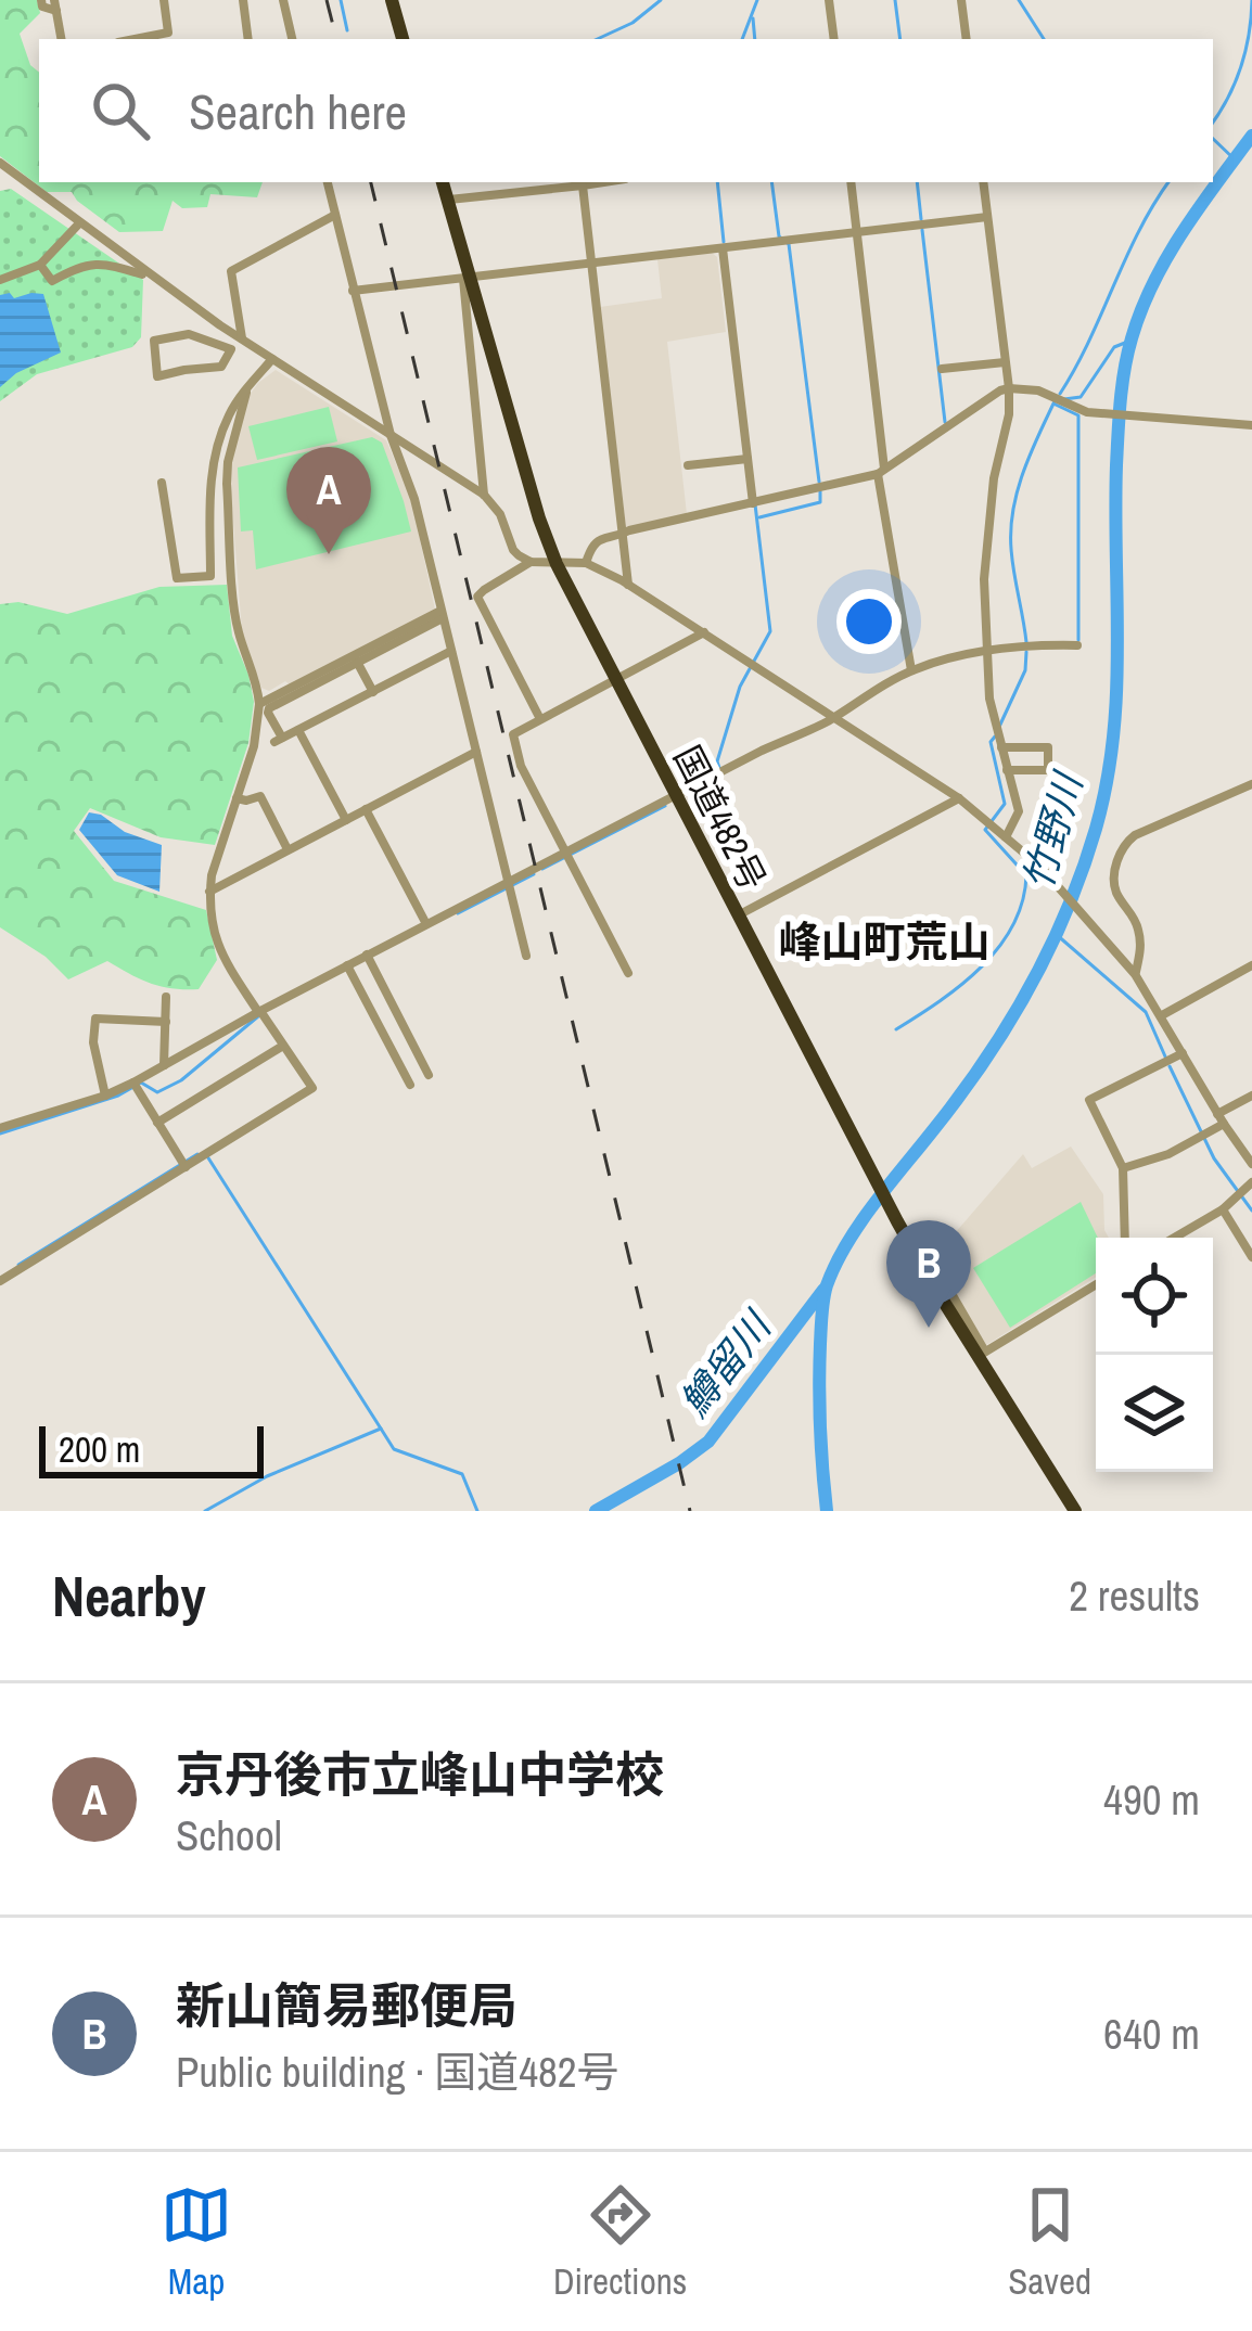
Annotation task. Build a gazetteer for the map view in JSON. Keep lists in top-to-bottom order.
{
  "streets": {
    "highway": ["国道482号"]
  },
  "districts": ["峰山町荒山"],
  "water": ["竹野川", "鱒留川"],
  "scale_bar": "200 m",
  "page": {
    "search": "Search here",
    "pins": ["A", "B"],
    "scale": "200 m",
    "heading": ["Nearby", "2 results"],
    "list": [
      {
        "mark": "A",
        "name": "京丹後市立峰山中学校",
        "note": "School",
        "value": "490 m"
      },
      {
        "mark": "B",
        "name": "新山簡易郵便局",
        "note": "Public building · 国道482号",
        "value": "640 m"
      }
    ],
    "nav": ["Map", "Directions", "Saved"]
  }
}
